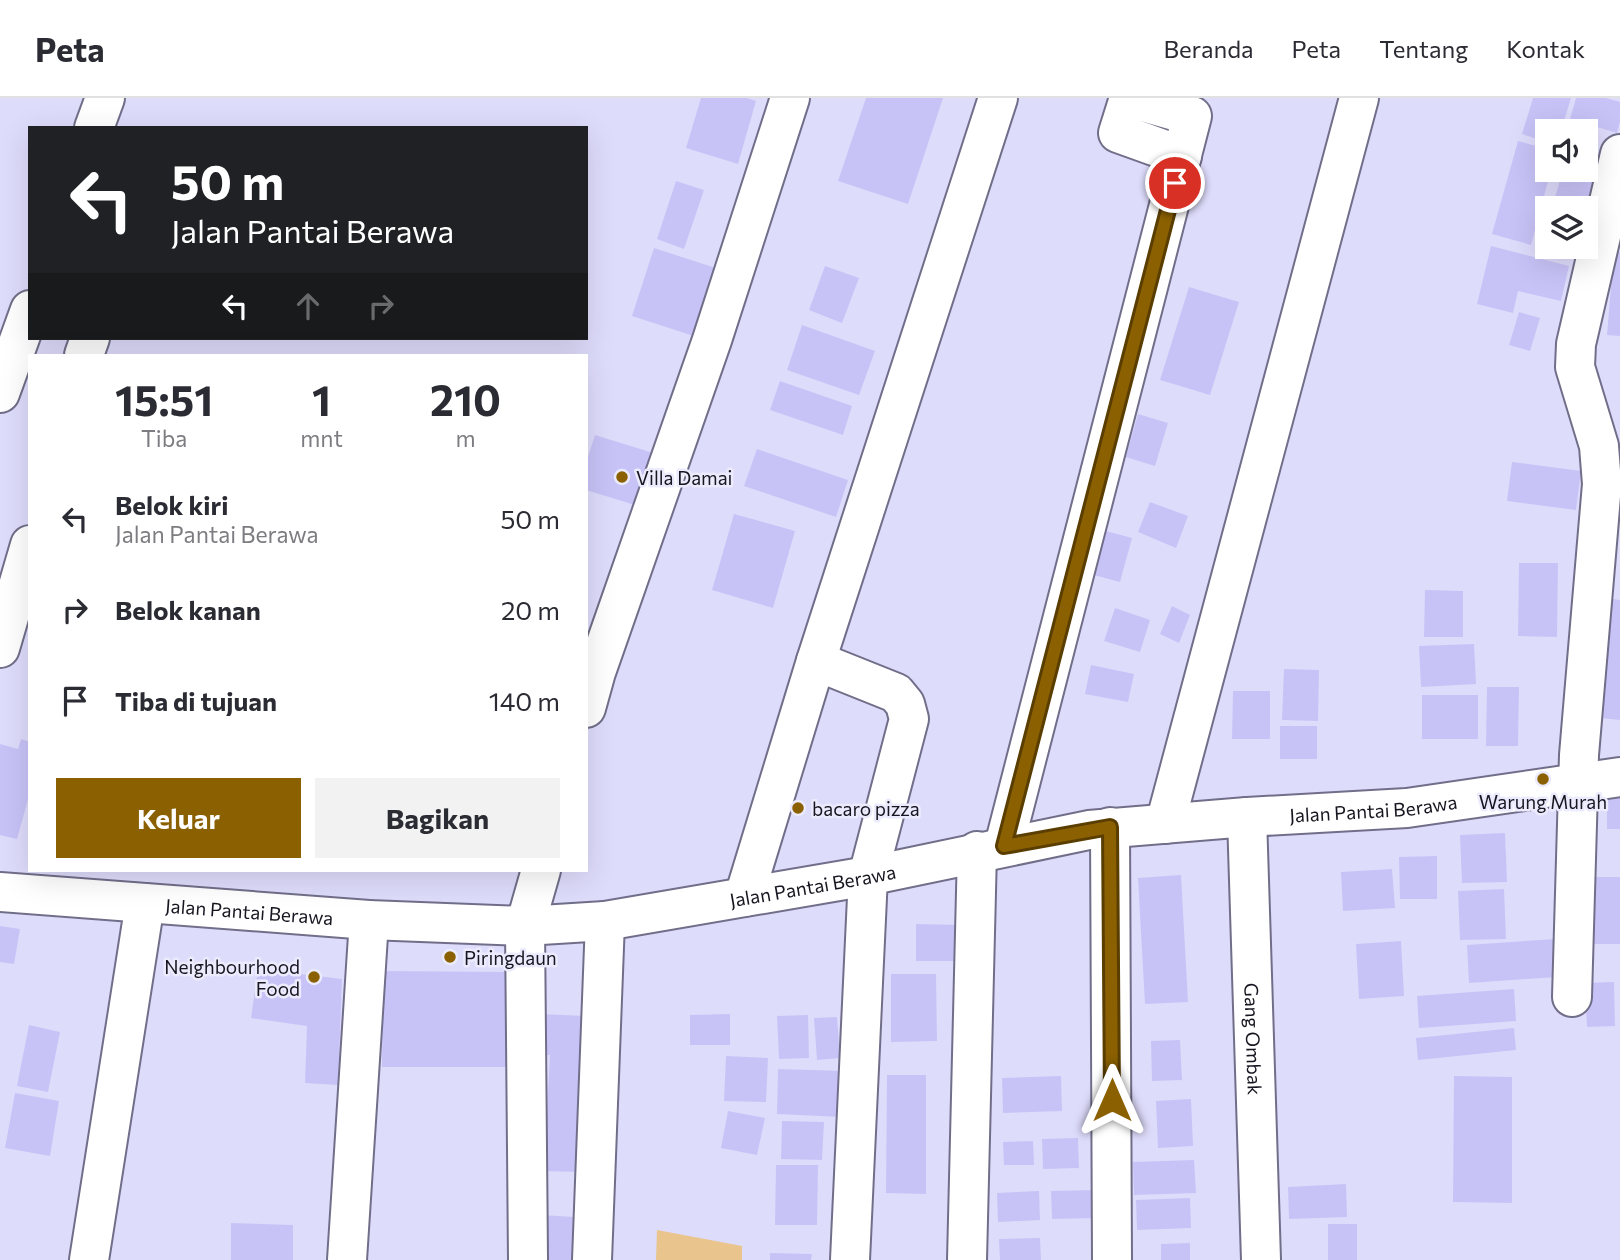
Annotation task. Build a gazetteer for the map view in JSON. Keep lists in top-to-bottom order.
{
  "streets": {
    "street": ["Jalan Pantai Berawa", "Gang Ombak"]
  },
  "crossings": [
    ["Jalan Pantai Berawa", "Gang Ombak"]
  ],
  "places": [
    "Villa Damai",
    "Warung Murah",
    "bacaro pizza",
    "Piringdaun",
    "Neighbourhood Food"
  ],
  "page": {
    "header": "Peta",
    "nav": [
      "Beranda",
      "Peta",
      "Tentang",
      "Kontak"
    ],
    "turn": ["50 m", "Jalan Pantai Berawa"],
    "eta": [
      "15:51",
      "Tiba",
      "1",
      "mnt",
      "210",
      "m"
    ],
    "list": [
      {
        "name": "Belok kiri",
        "note": "Jalan Pantai Berawa",
        "value": "50 m"
      },
      {
        "name": "Belok kanan",
        "value": "20 m"
      },
      {
        "name": "Tiba di tujuan",
        "value": "140 m"
      }
    ],
    "buttons": ["Keluar", "Bagikan"]
  }
}
